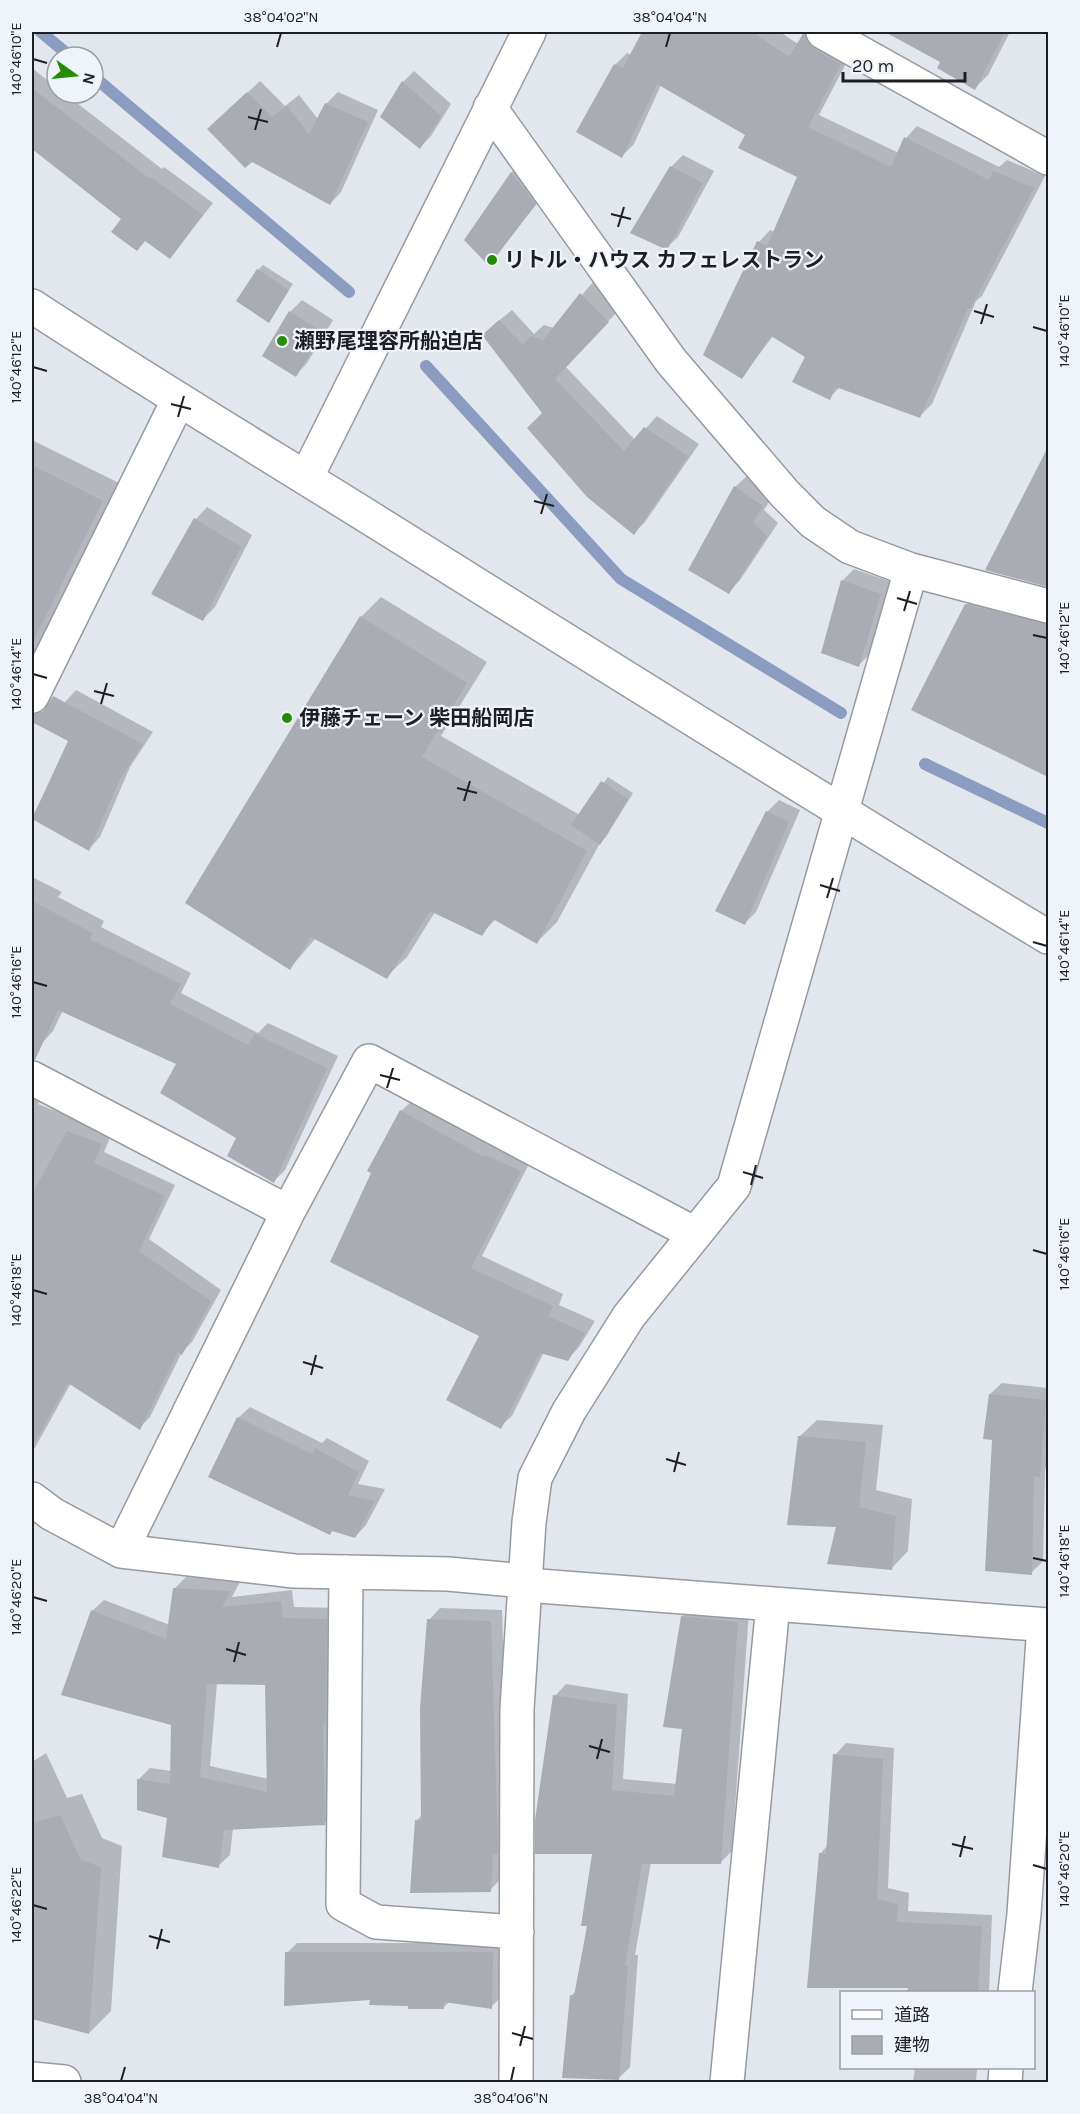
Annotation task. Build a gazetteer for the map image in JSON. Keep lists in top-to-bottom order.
{
  "places": ["リトル・ハウス カフェレストラン", "瀬野尾理容所船迫店", "伊藤チェーン 柴田船岡店"],
  "legend": ["道路", "建物"],
  "scale_bar": "20 m",
  "north": "right",
  "coordinates": [
    "38°04'02\"N",
    "38°04'04\"N",
    "140°46'10\"E",
    "140°46'12\"E",
    "140°46'14\"E",
    "140°46'16\"E",
    "140°46'18\"E",
    "140°46'20\"E",
    "140°46'22\"E",
    "38°04'06\"N"
  ]
}
